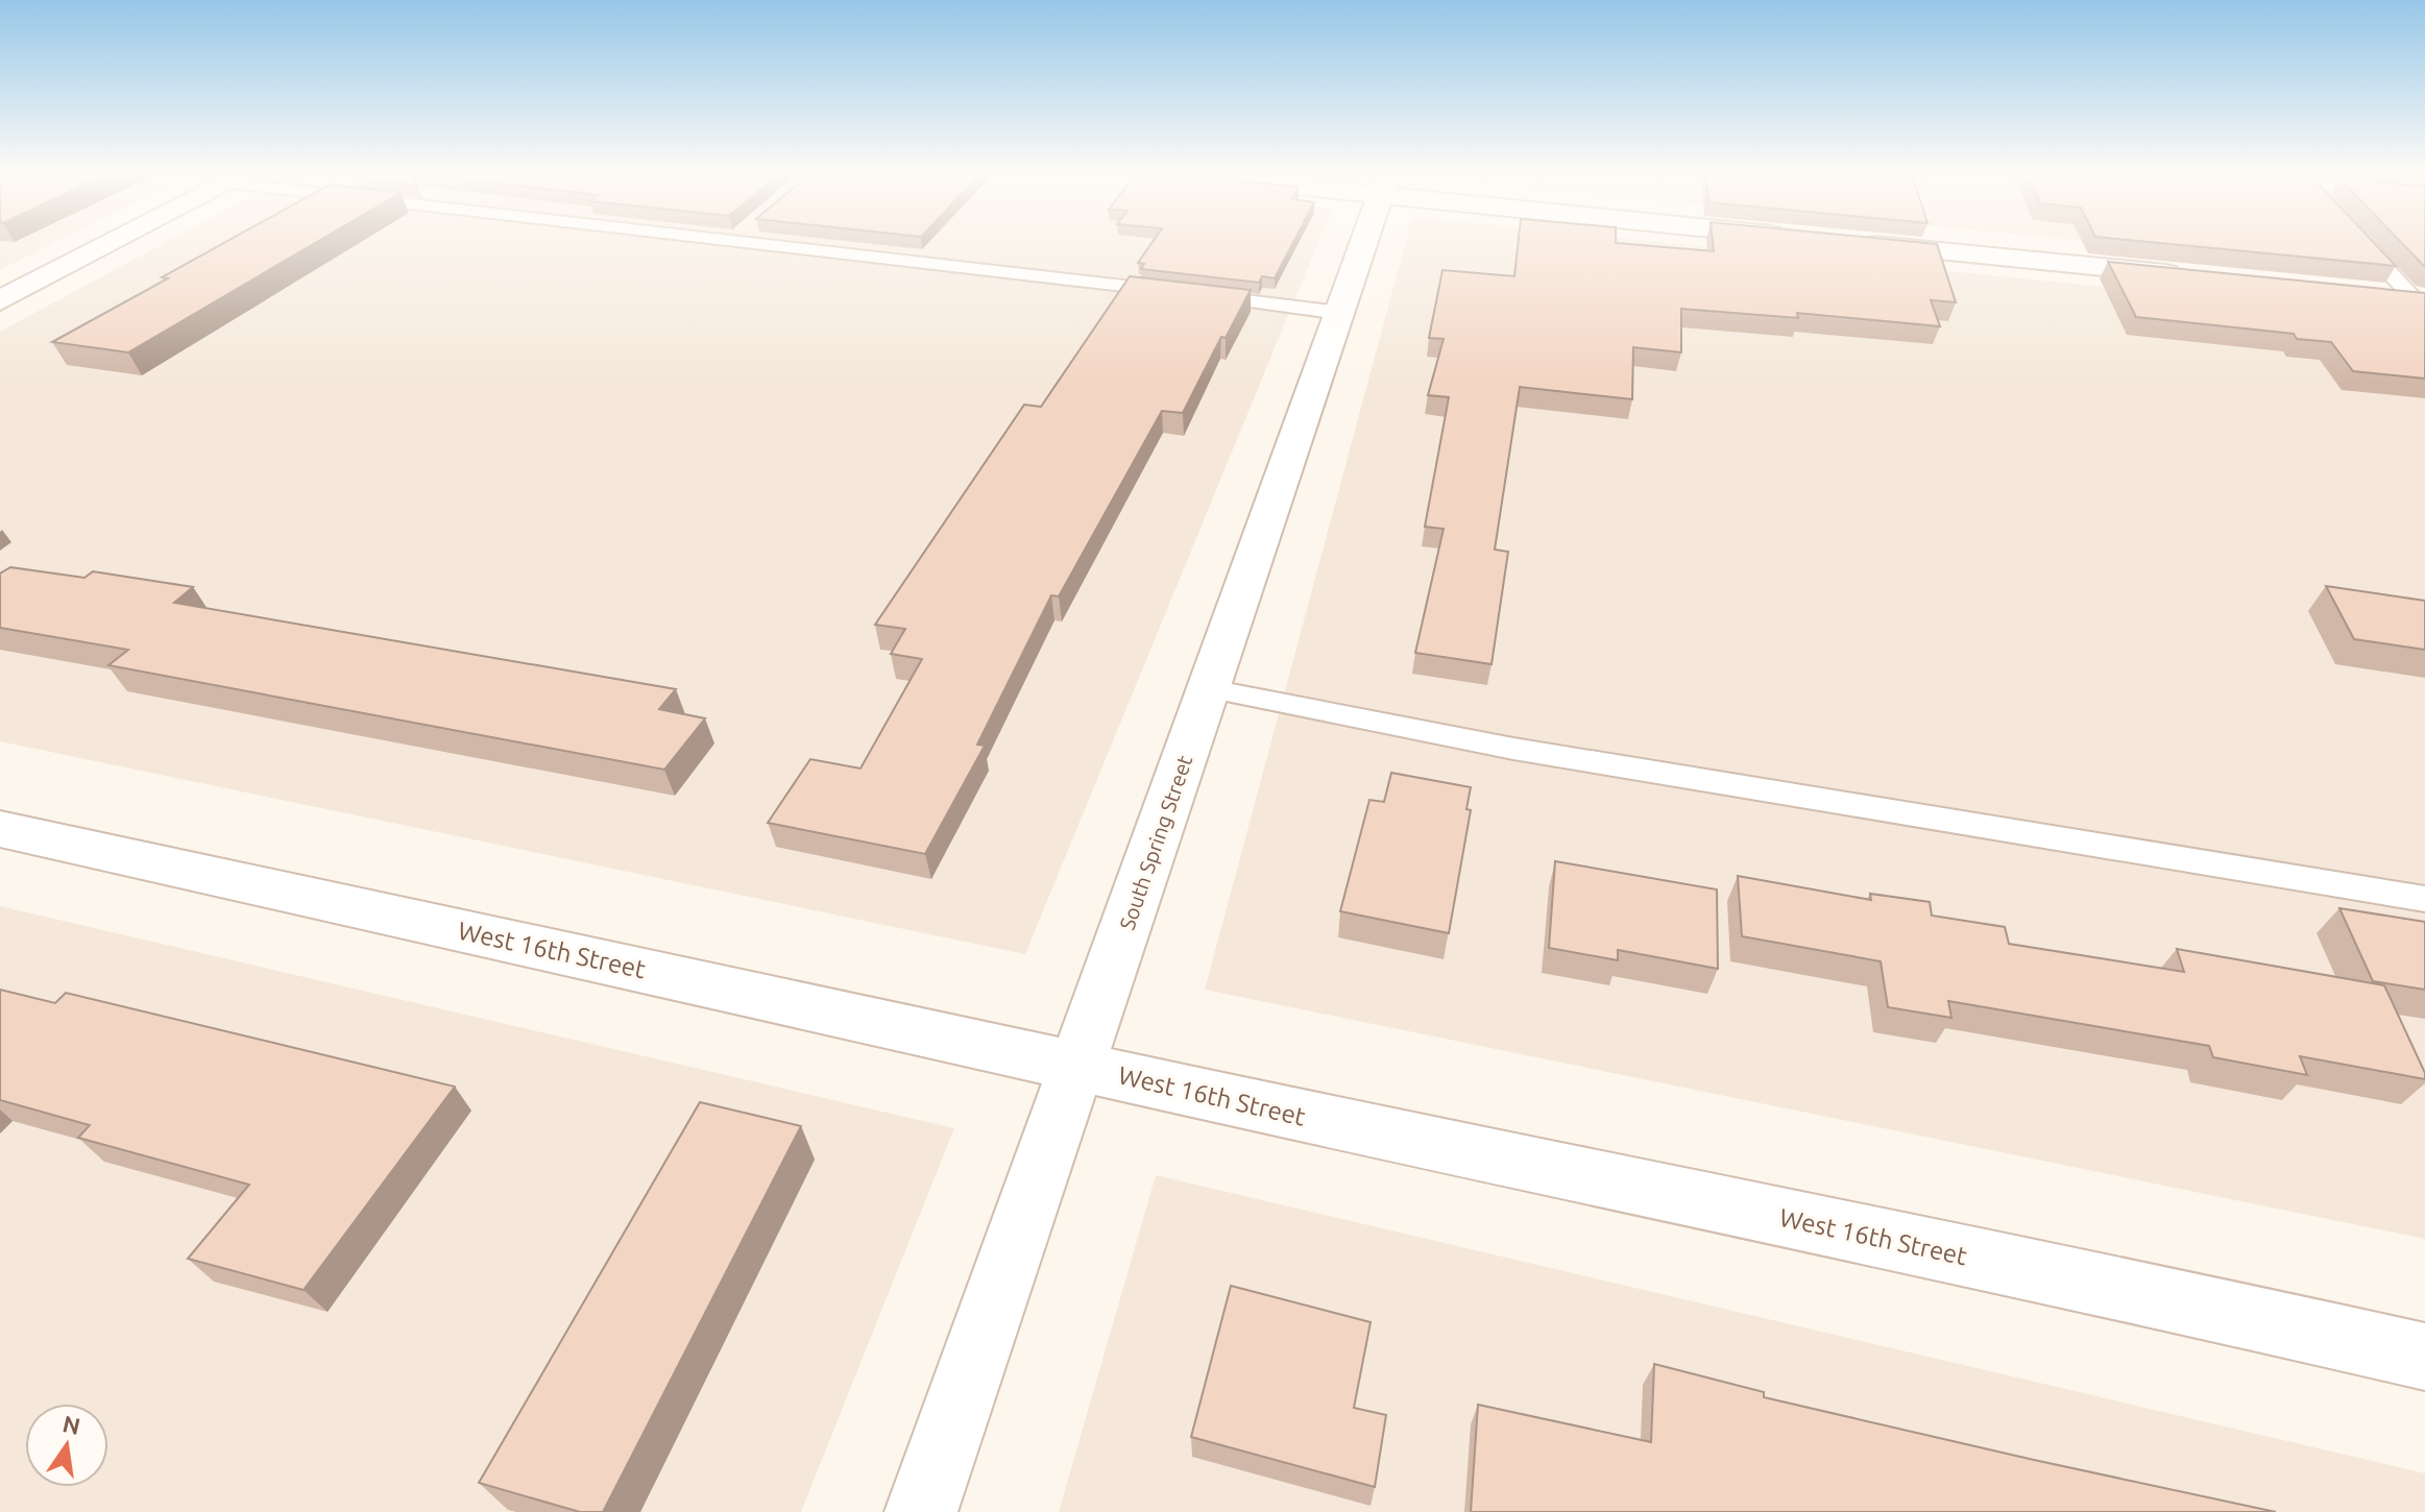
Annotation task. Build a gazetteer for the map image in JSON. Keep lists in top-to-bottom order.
{
  "streets": {
    "street": ["South Spring Street", "West 16th Street"]
  },
  "crossings": [
    ["South Spring Street", "West 16th Street"]
  ],
  "north": "top"
}
